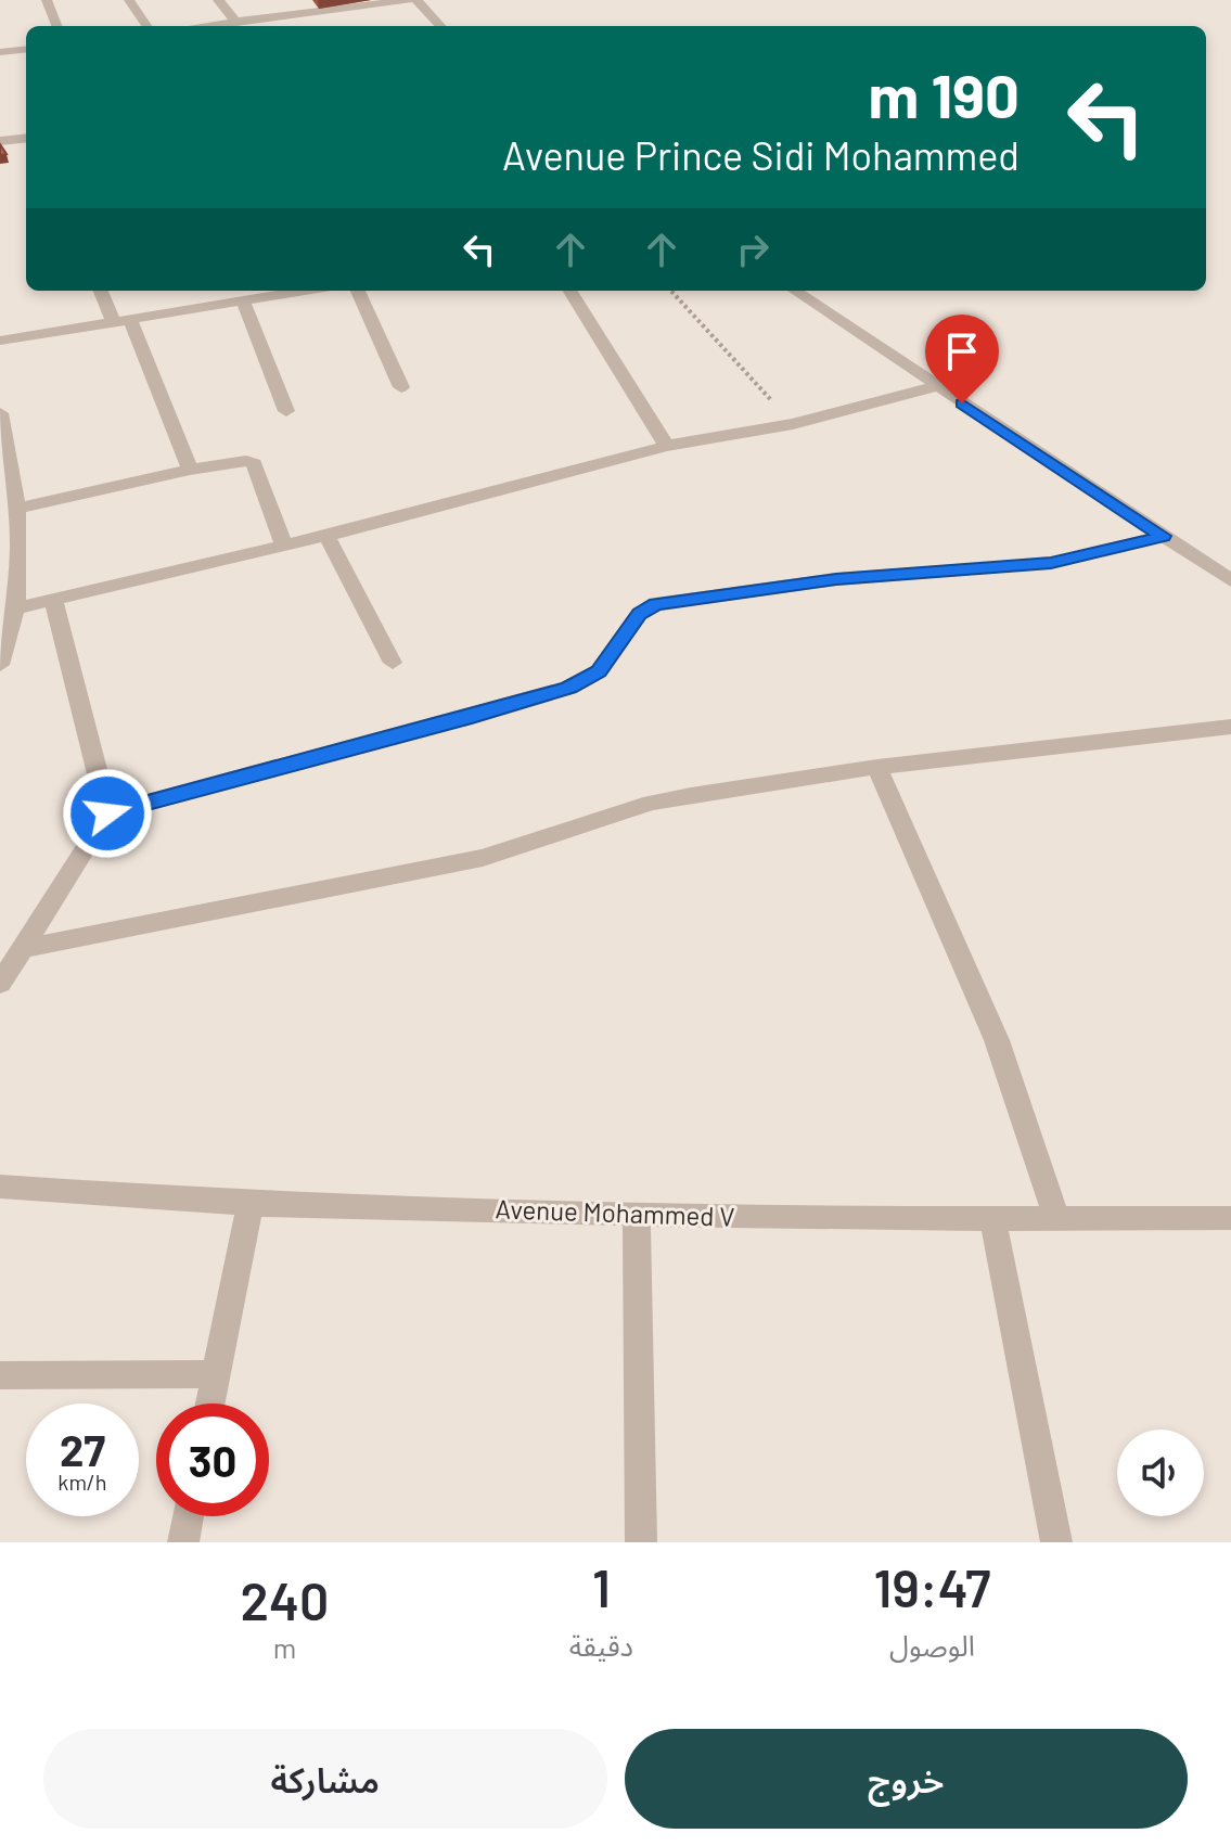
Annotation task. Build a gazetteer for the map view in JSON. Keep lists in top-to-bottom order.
{
  "streets": {
    "street": ["Avenue Mohammed V"]
  },
  "page": {
    "turn": ["190 m", "Avenue Prince Sidi Mohammed"],
    "speed": "27 km/h",
    "limit": "30",
    "eta": [
      "19:47",
      "الوصول",
      "1",
      "دقيقة",
      "240",
      "m"
    ],
    "buttons": ["خروج", "مشاركة"]
  }
}
